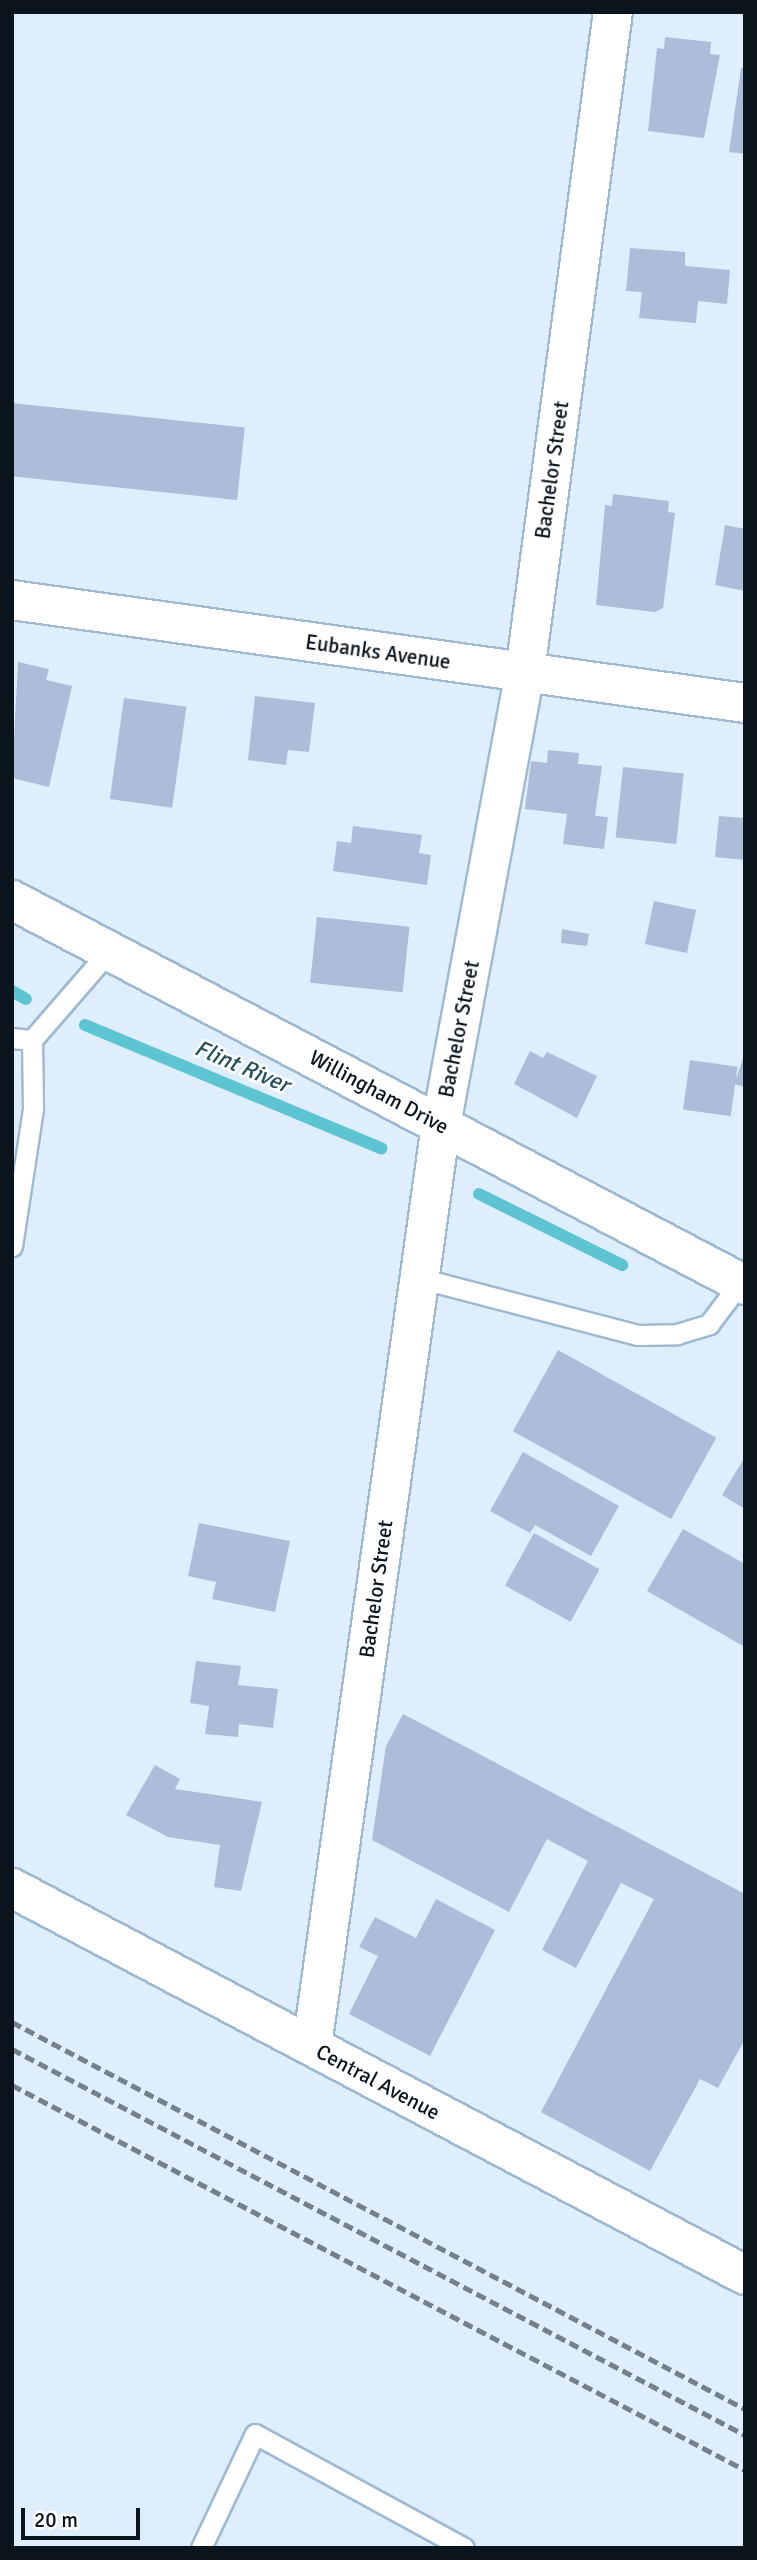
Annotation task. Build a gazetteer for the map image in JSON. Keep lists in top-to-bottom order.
{
  "streets": {
    "street": [
      "Bachelor Street",
      "Eubanks Avenue",
      "Willingham Drive",
      "Central Avenue"
    ]
  },
  "crossings": [
    ["Bachelor Street", "Eubanks Avenue"],
    ["Bachelor Street", "Willingham Drive"],
    ["Bachelor Street", "Central Avenue"]
  ],
  "water": ["Flint River"],
  "scale_bar": "20 m"
}
